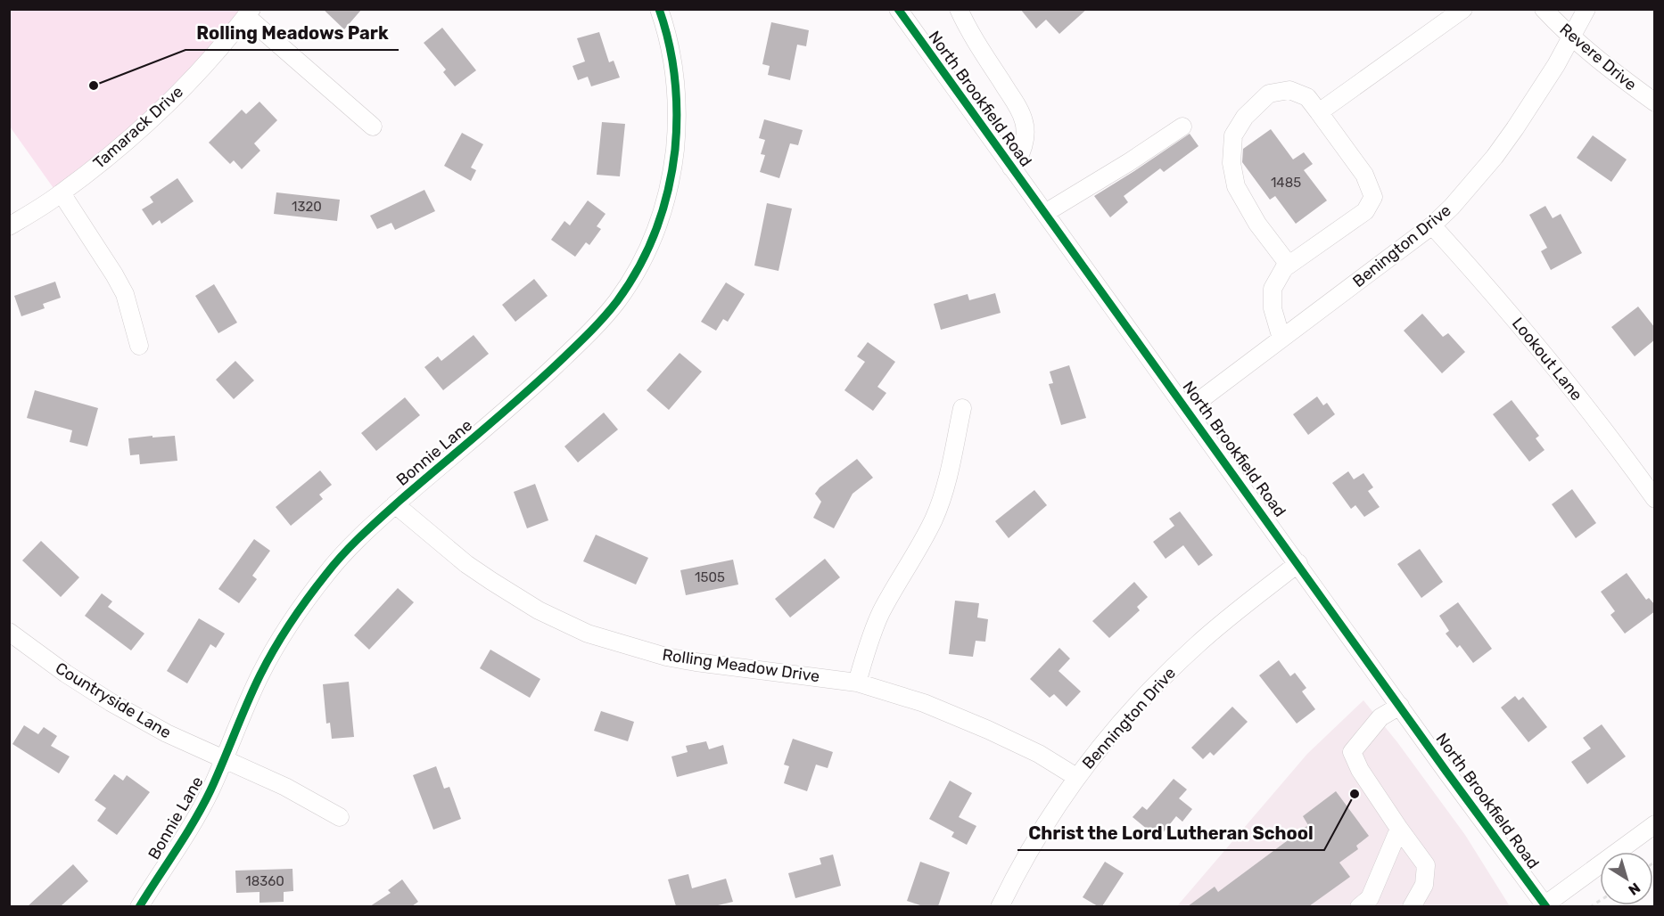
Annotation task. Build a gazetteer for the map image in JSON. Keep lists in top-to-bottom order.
{
  "streets": {
    "street": [
      "Revere Drive",
      "North Brookfield Road",
      "Tamarack Drive",
      "Benington Drive",
      "Lookout Lane",
      "Bonnie Lane",
      "Rolling Meadow Drive",
      "Countryside Lane",
      "Bennington Drive"
    ]
  },
  "crossings": [
    ["Revere Drive", "Benington Drive"],
    ["North Brookfield Road", "Benington Drive"],
    ["North Brookfield Road", "Bennington Drive"],
    ["Benington Drive", "Lookout Lane"],
    ["Bonnie Lane", "Rolling Meadow Drive"],
    ["Bonnie Lane", "Countryside Lane"],
    ["Rolling Meadow Drive", "Bennington Drive"]
  ],
  "places": ["Rolling Meadows Park", "Christ the Lord Lutheran School"],
  "house_numbers": [
    "1485",
    "1320",
    "1505",
    "18360"
  ],
  "north": "bottom right"
}
